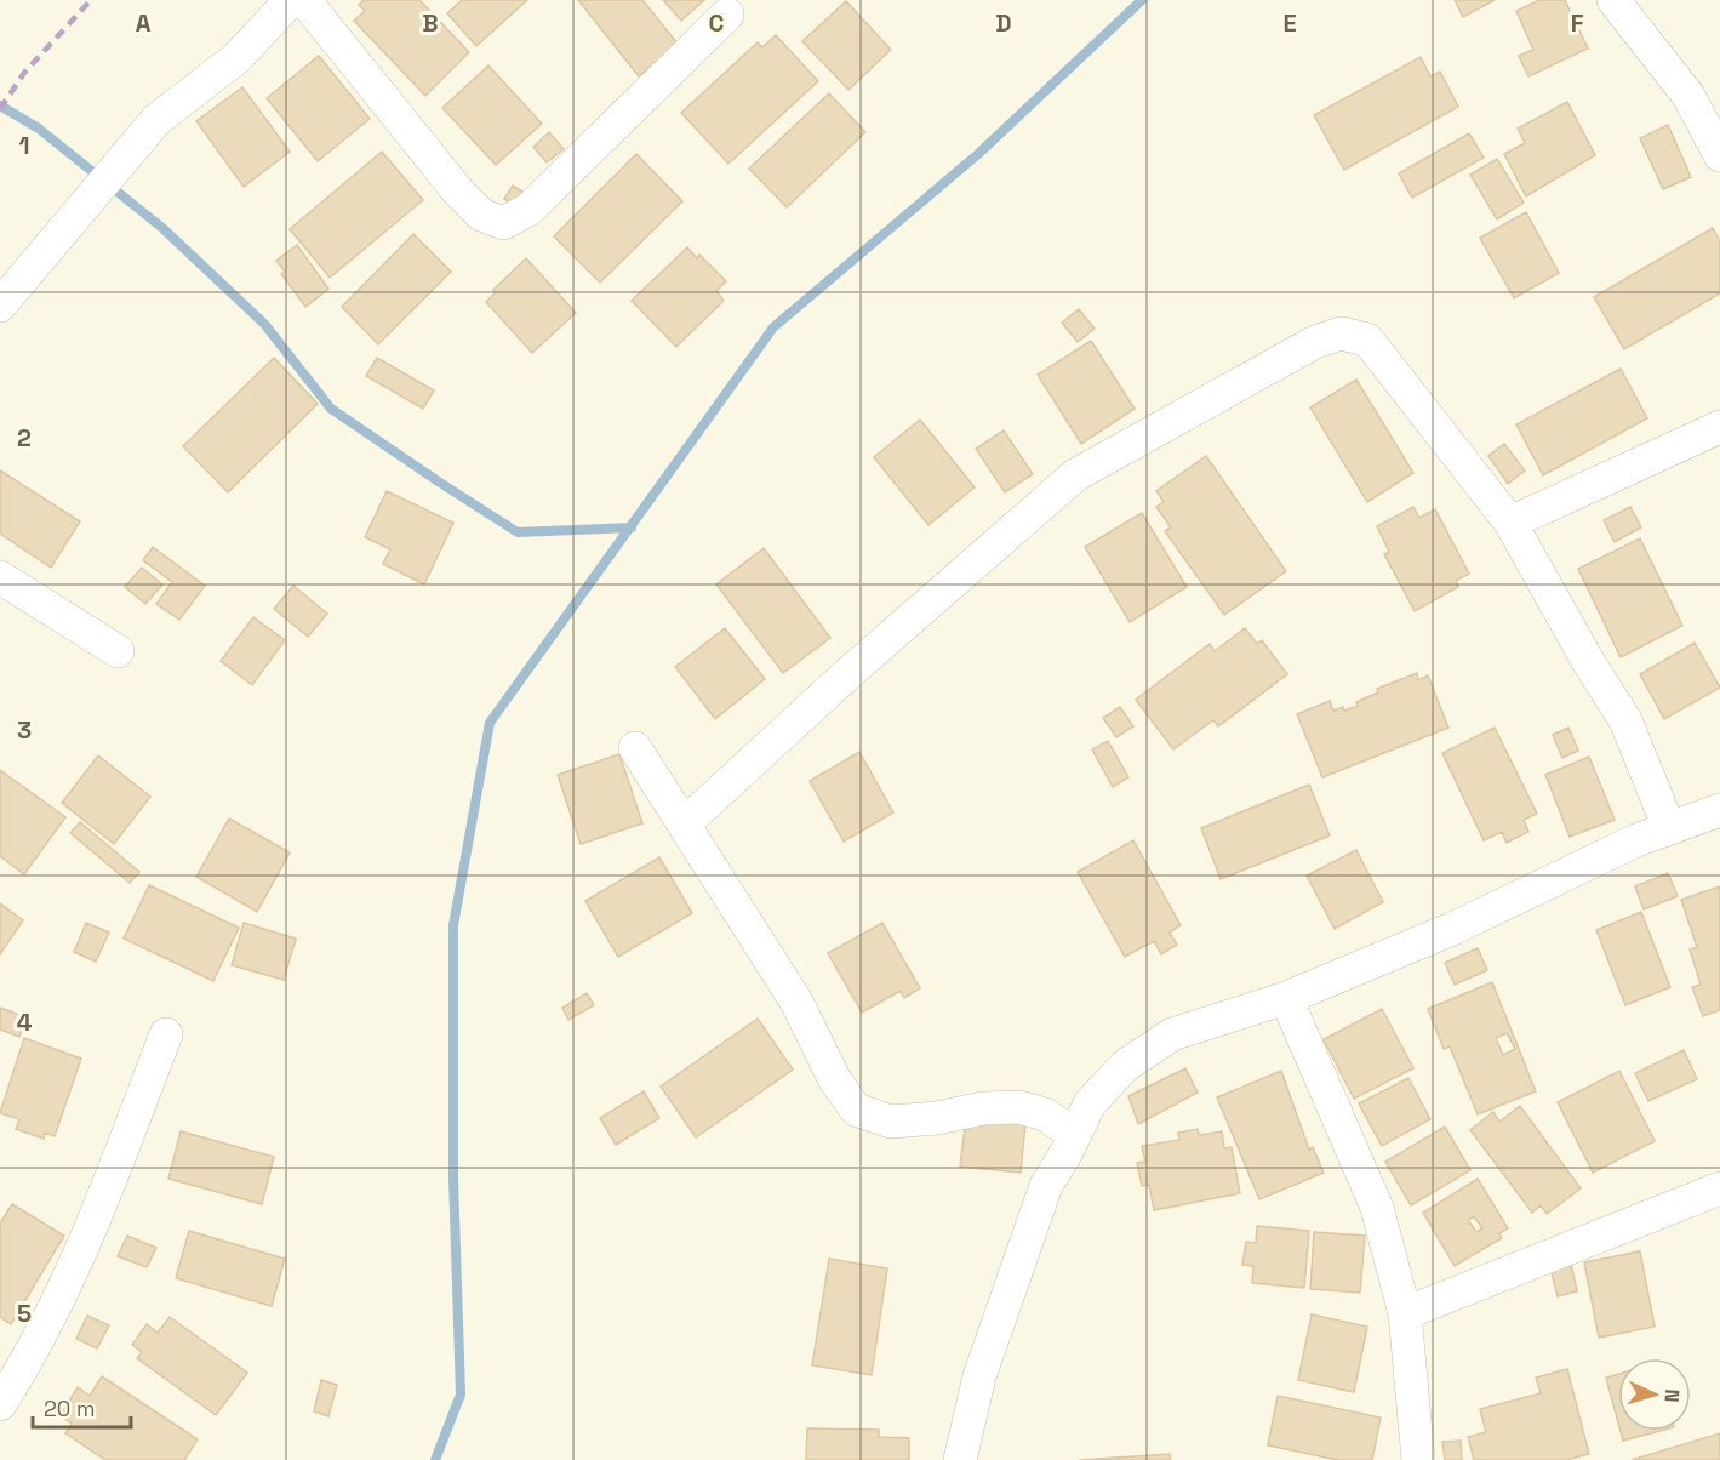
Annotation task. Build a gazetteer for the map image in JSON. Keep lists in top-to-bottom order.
{
  "scale_bar": "20 m",
  "north": "right",
  "grid": {
    "columns": [
      "A",
      "B",
      "C",
      "D",
      "E",
      "F"
    ],
    "rows": [
      "1",
      "2",
      "3",
      "4",
      "5"
    ]
  }
}
